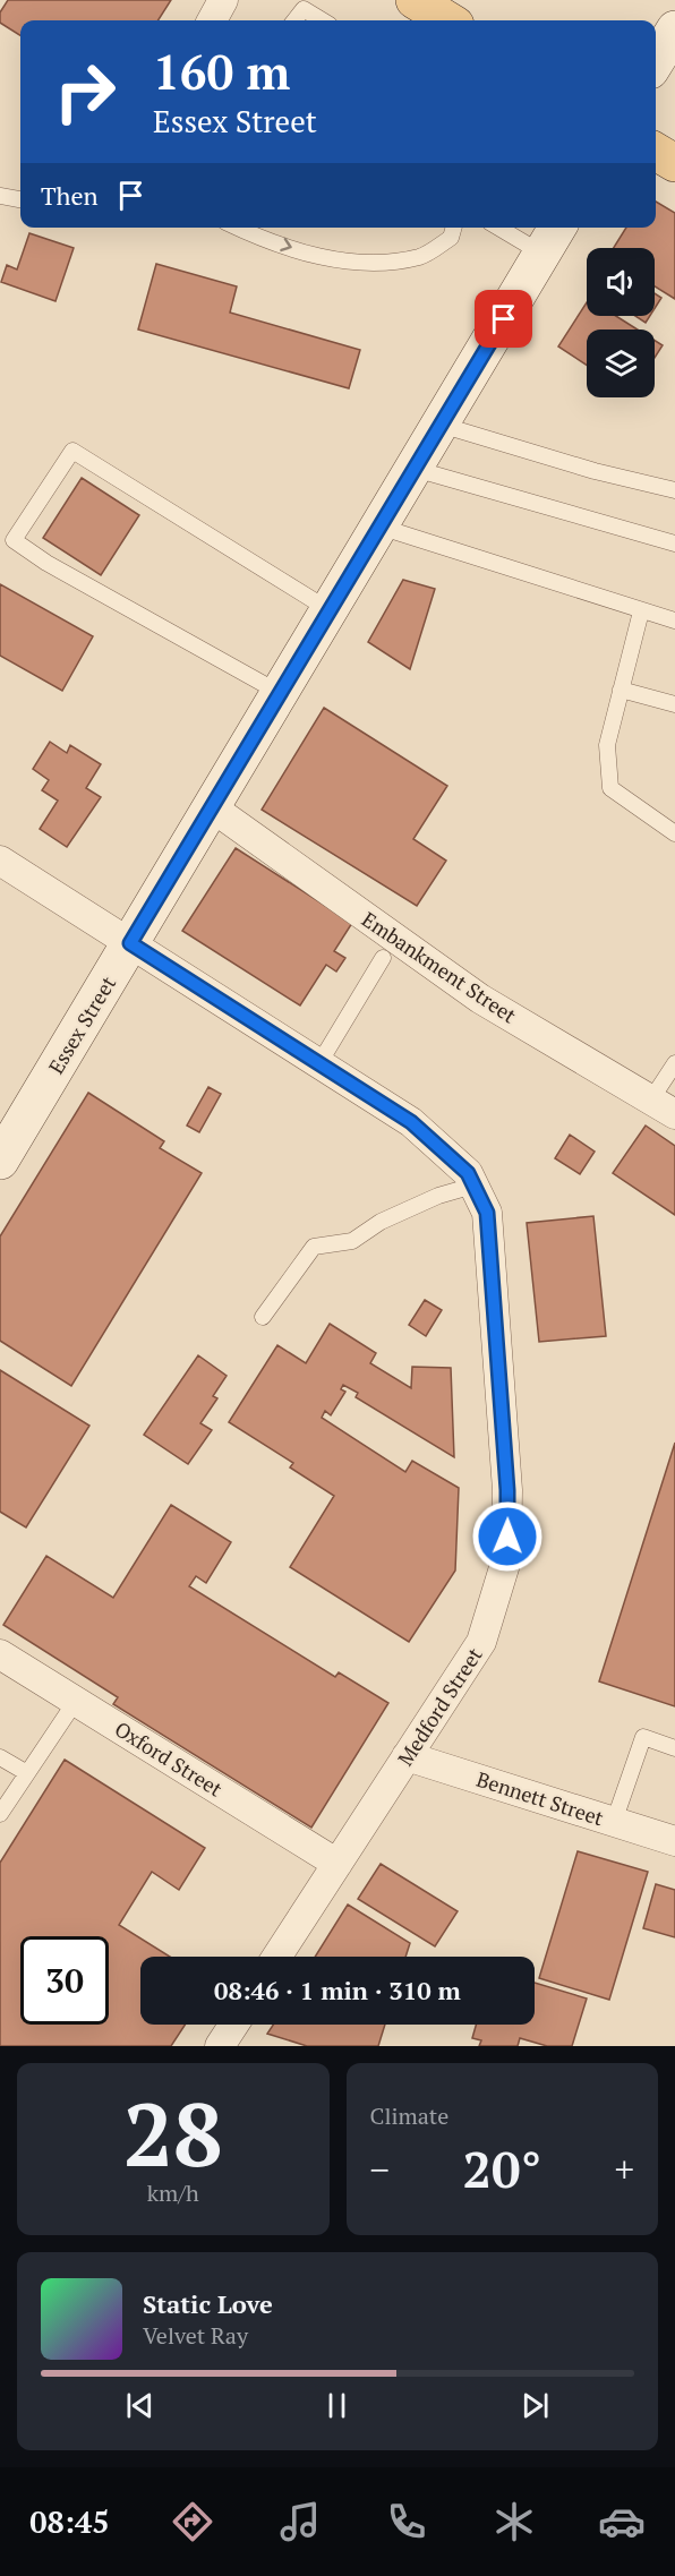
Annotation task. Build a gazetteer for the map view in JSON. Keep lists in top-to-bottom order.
{
  "streets": {
    "main road": ["Essex Street"],
    "street": [
      "Embankment Street",
      "Medford Street",
      "Oxford Street",
      "Bennett Street"
    ]
  },
  "crossings": [
    ["Embankment Street", "Essex Street"],
    ["Essex Street", "Medford Street"],
    ["Medford Street", "Oxford Street"],
    ["Medford Street", "Bennett Street"]
  ],
  "page": {
    "turn": ["160 m", "Essex Street"],
    "then": "Then",
    "limit": "30",
    "trip": "08:46 · 1 min · 310 m",
    "tile": [
      ["28", "km/h"],
      "Climate"
    ],
    "heat": ["−", "20°", "+"],
    "song": ["Static Love", "Velvet Ray"],
    "tabs": "08:45"
  }
}
